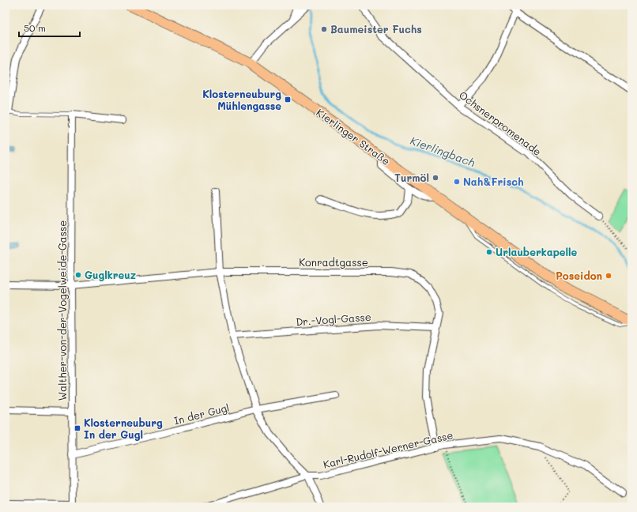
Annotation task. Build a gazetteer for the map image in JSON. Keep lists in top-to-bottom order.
{
  "streets": {
    "main road": ["Kierlinger Straße"],
    "street": [
      "Ochsnerpromenade",
      "Konradtgasse",
      "Walther-von-der-Vogelweide-Gasse",
      "Dr.-Vogl-Gasse",
      "In der Gugl",
      "Karl-Rudolf-Werner-Gasse"
    ]
  },
  "crossings": [
    ["Konradtgasse", "Walther-von-der-Vogelweide-Gasse"],
    ["Konradtgasse", "Dr.-Vogl-Gasse"],
    ["Konradtgasse", "Karl-Rudolf-Werner-Gasse"],
    ["Walther-von-der-Vogelweide-Gasse", "In der Gugl"]
  ],
  "water": ["Kierlingbach"],
  "places": {
    "other": [
      "Baumeister Fuchs",
      "Turmöl",
      "Nah&Frisch",
      "Urlauberkapelle",
      "Guglkreuz",
      "Poseidon"
    ],
    "transit": ["Klosterneuburg Mühlengasse", "Klosterneuburg In der Gugl"]
  },
  "scale_bar": "50 m"
}
